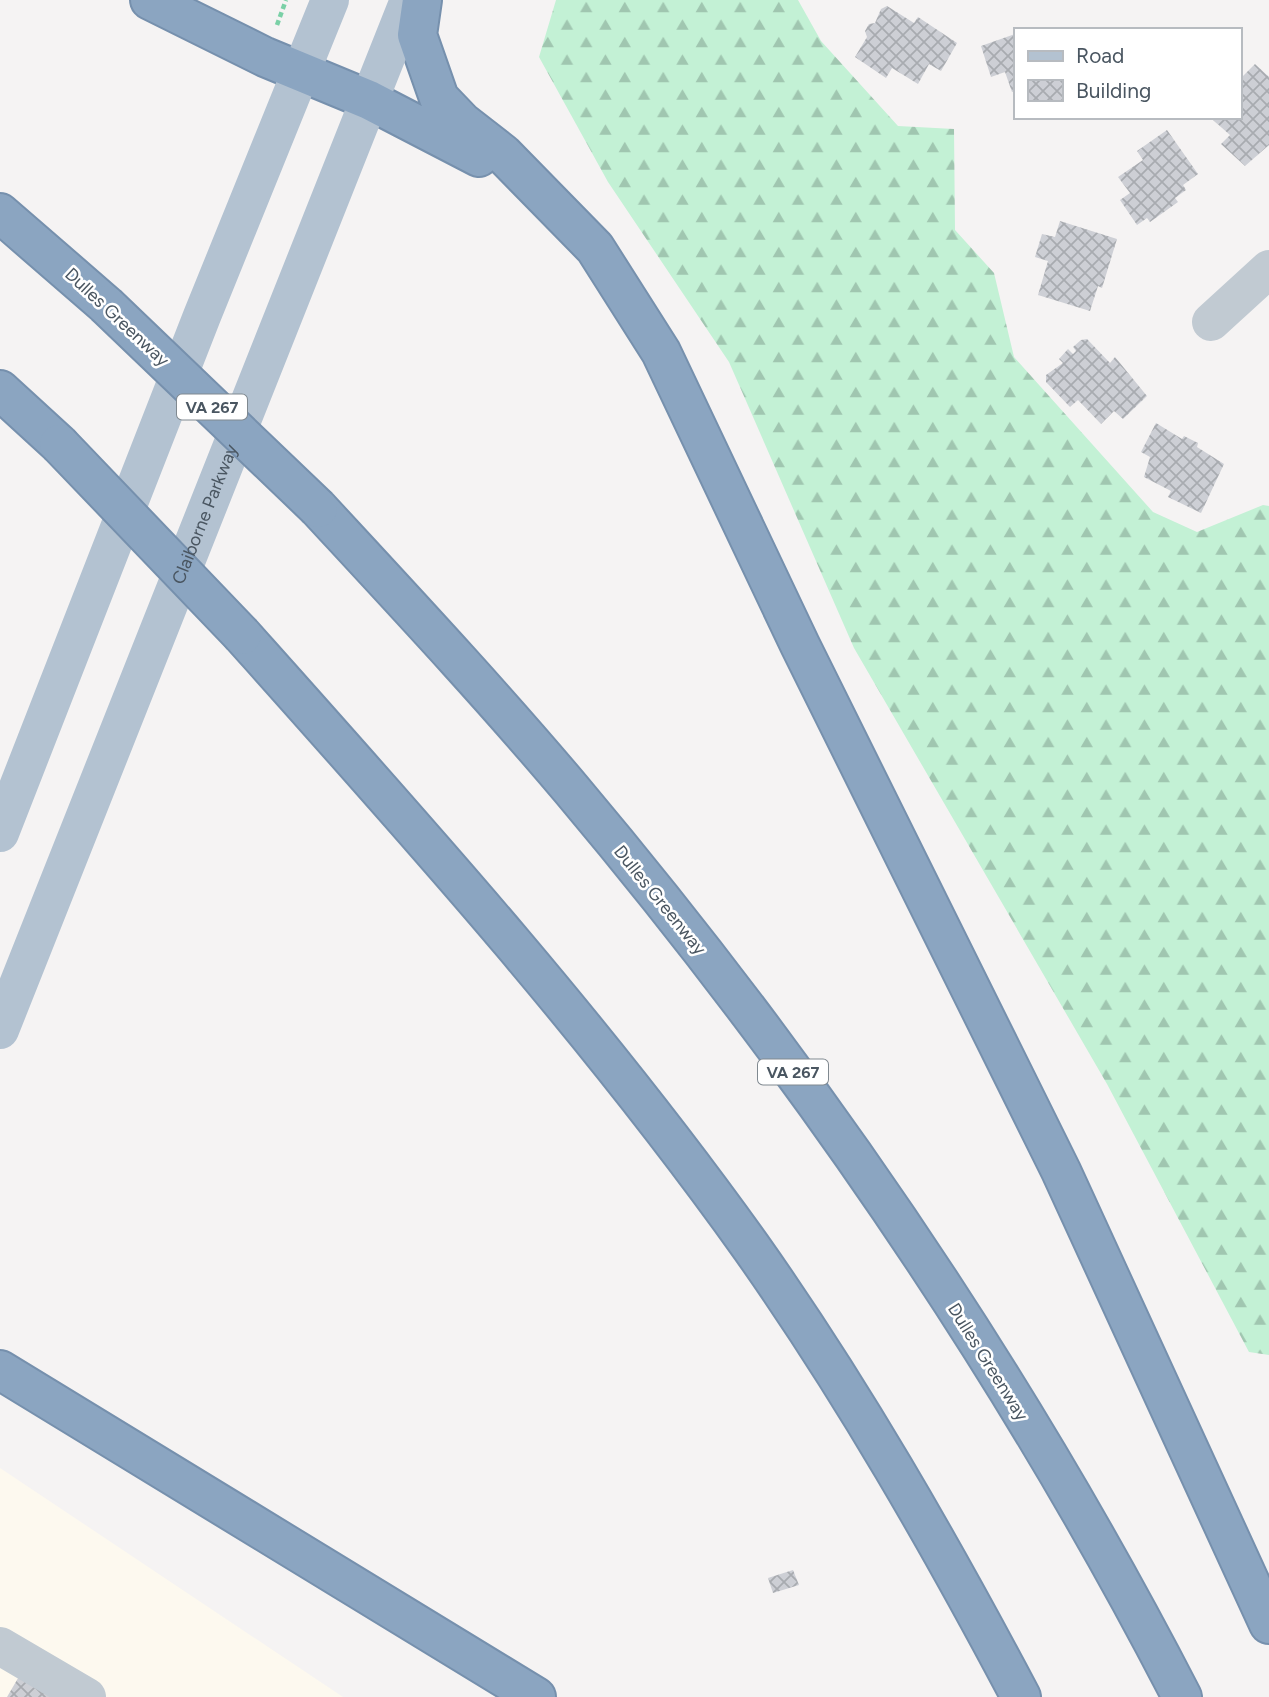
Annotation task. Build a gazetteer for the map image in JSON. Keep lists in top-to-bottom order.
{
  "streets": {
    "highway": ["Dulles Greenway", "VA 267"],
    "main road": ["Claiborne Parkway"]
  },
  "legend": ["Road", "Building"]
}
